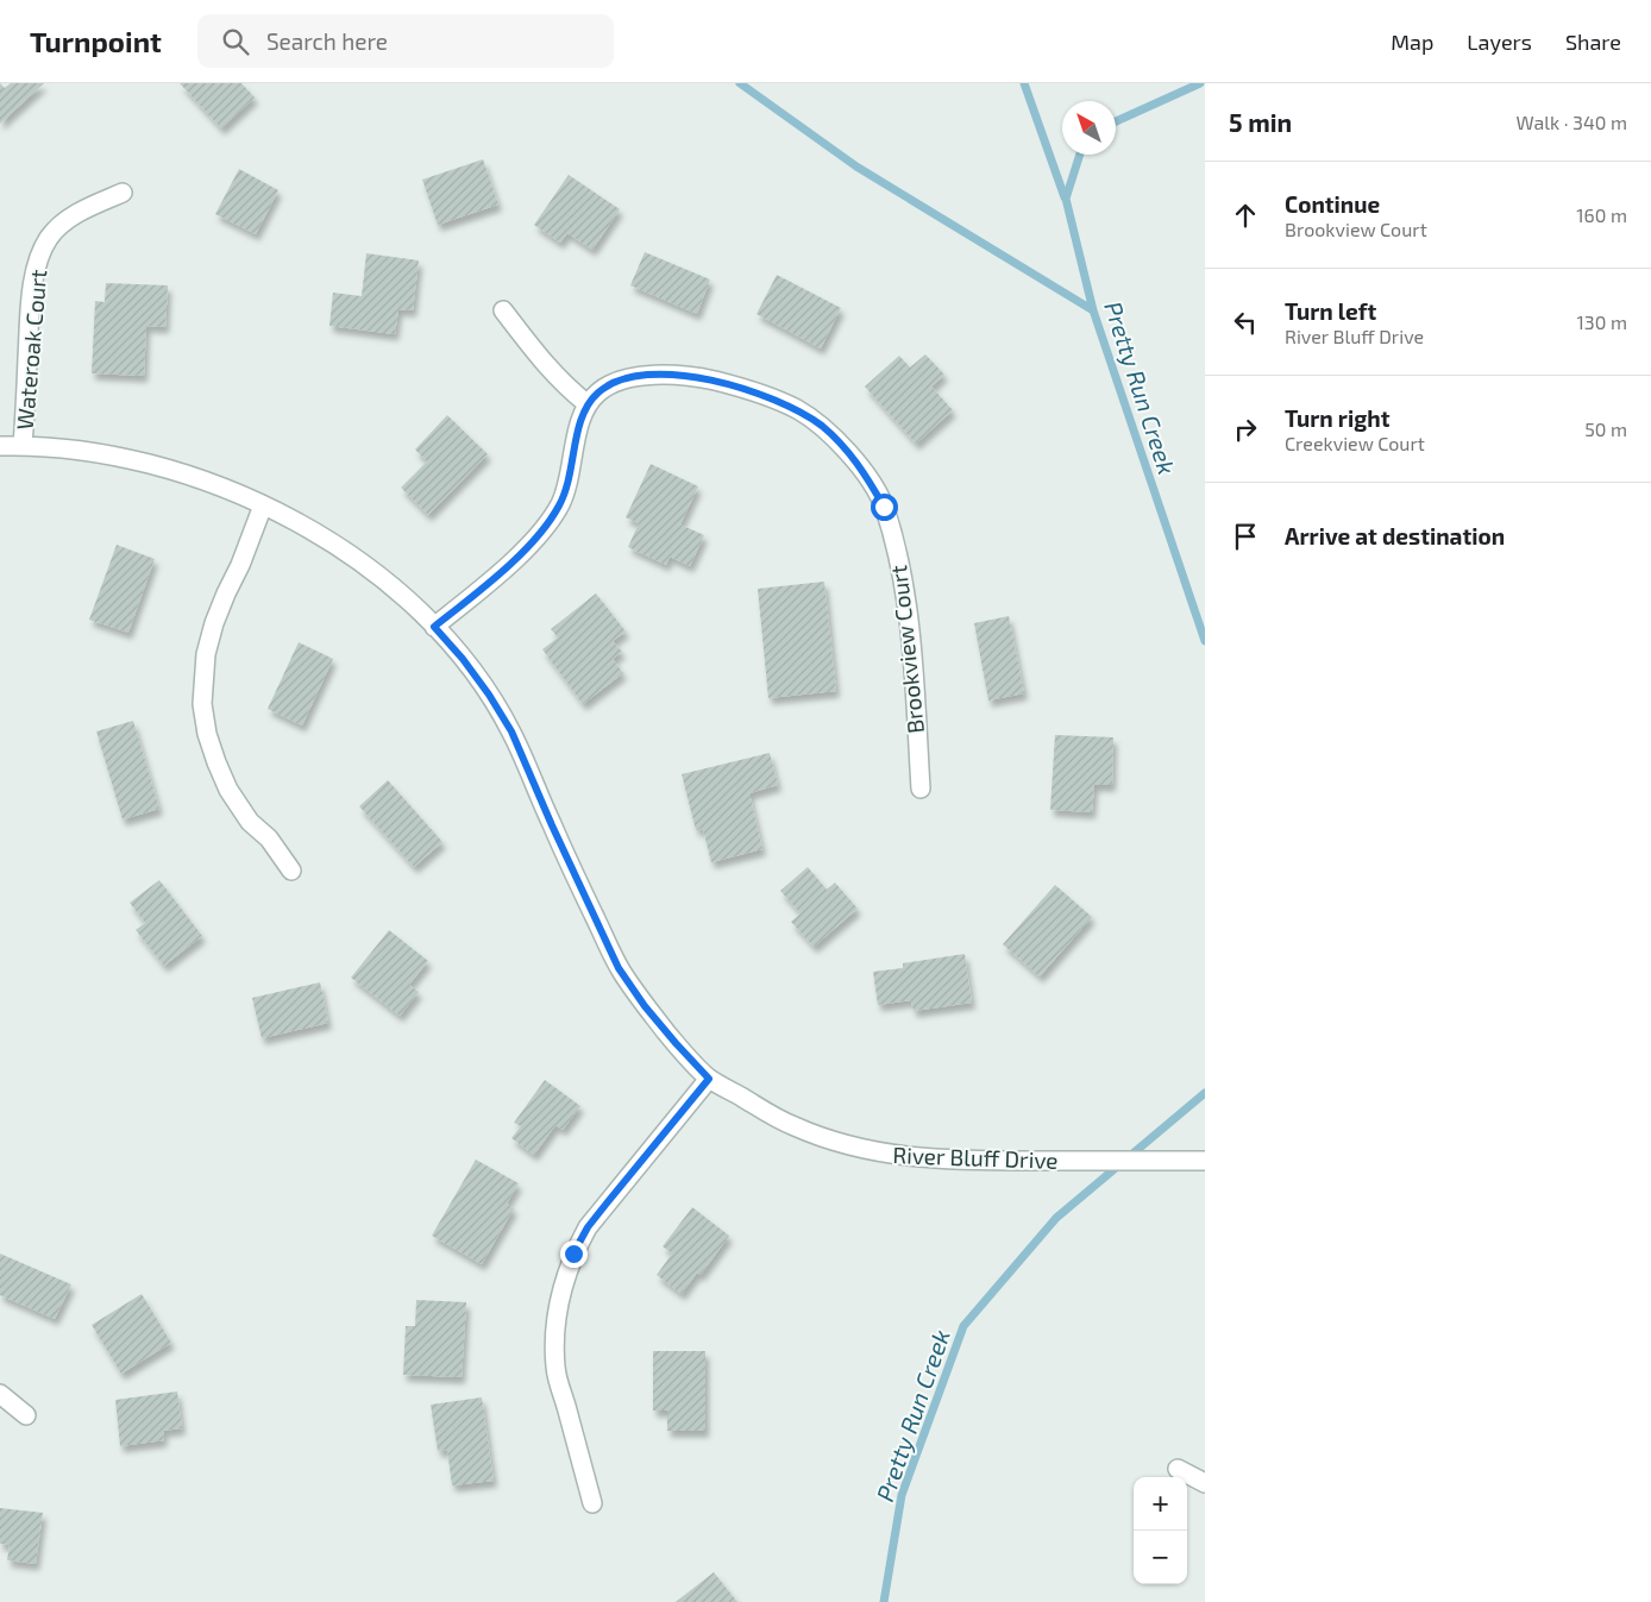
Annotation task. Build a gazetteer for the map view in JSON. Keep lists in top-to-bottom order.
{
  "streets": {
    "street": ["Wateroak Court", "Brookview Court", "River Bluff Drive"]
  },
  "crossings": [
    ["Wateroak Court", "River Bluff Drive"],
    ["Brookview Court", "River Bluff Drive"]
  ],
  "water": ["Pretty Run Creek"],
  "north": "top left",
  "page": {
    "header": "Turnpoint",
    "search": "Search here",
    "nav": ["Map", "Layers", "Share"],
    "heading": ["5 min", "Walk · 340 m"],
    "list": [
      ["Continue", "Brookview Court", "160 m"],
      ["Turn left", "River Bluff Drive", "130 m"],
      ["Turn right", "Creekview Court", "50 m"],
      "Arrive at destination"
    ],
    "map_buttons": ["+", "−"]
  }
}
